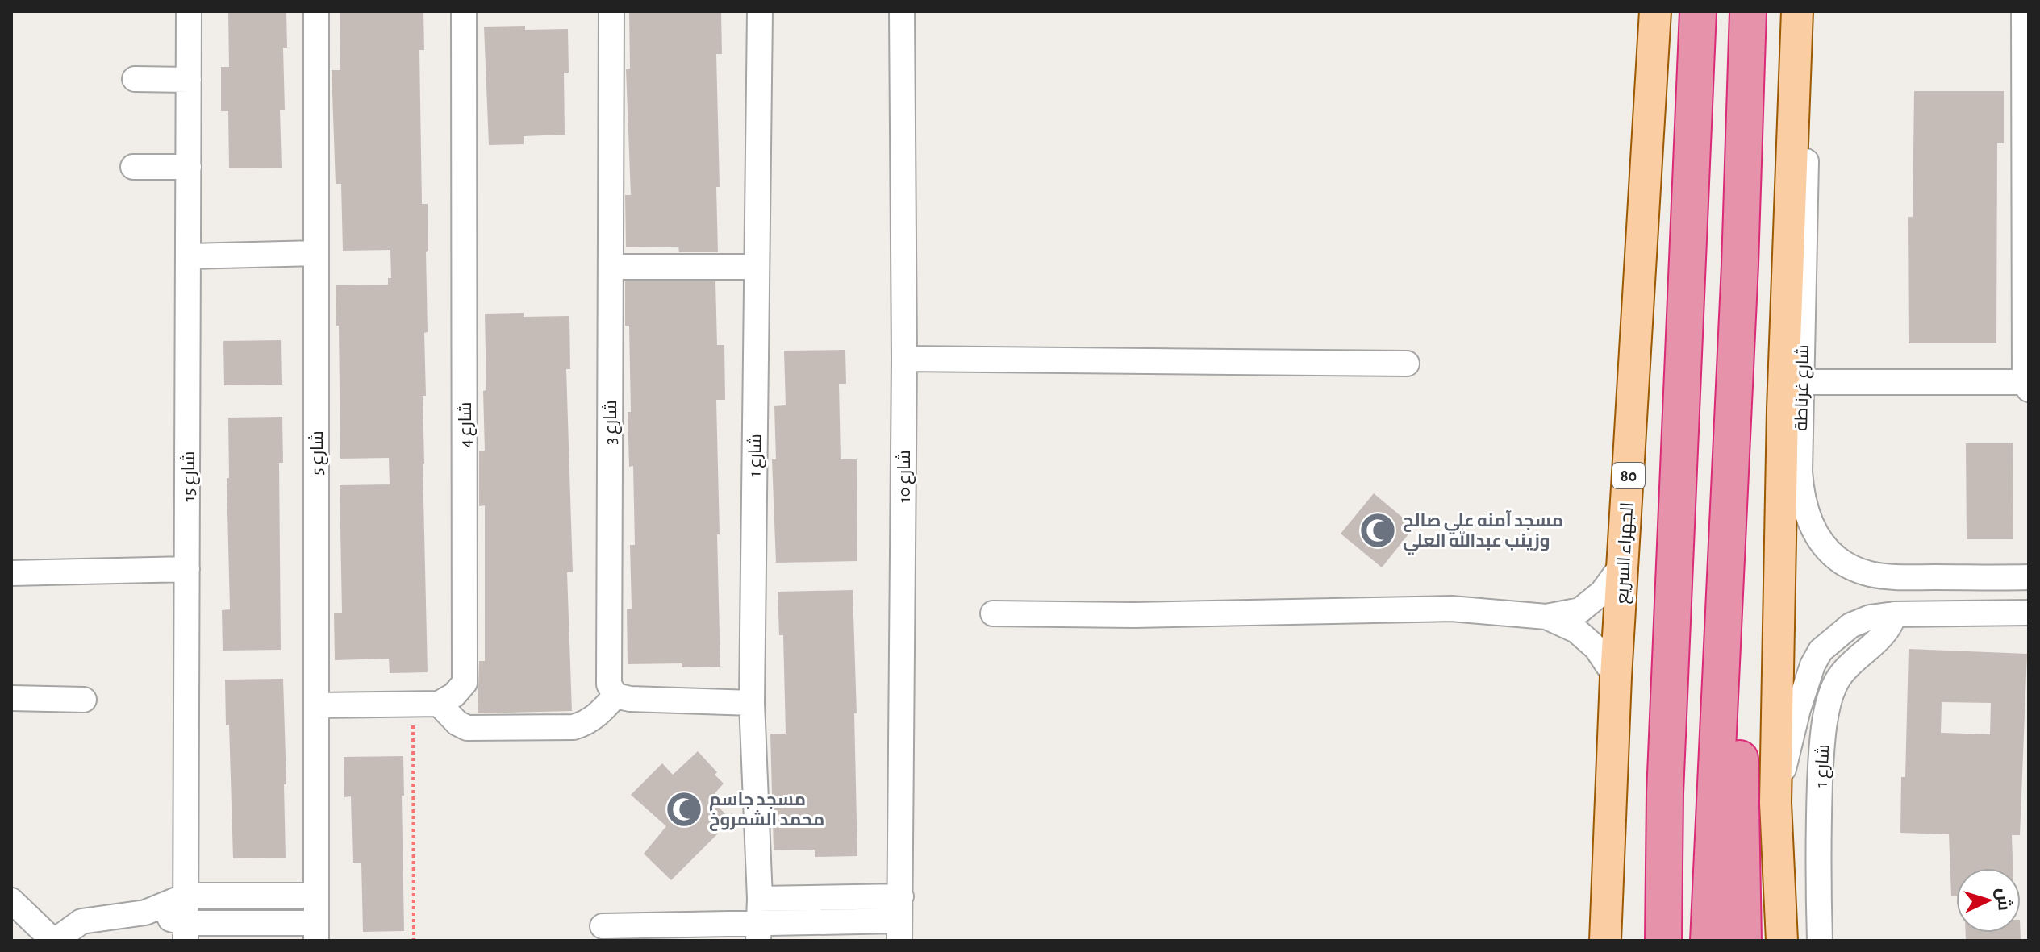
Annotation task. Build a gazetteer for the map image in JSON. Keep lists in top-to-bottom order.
{
  "streets": {
    "main road": ["80", "الجهراء السريع"],
    "street": [
      "شارع غرناطة",
      "شارع 3",
      "شارع 4",
      "شارع 5",
      "شارع 1",
      "شارع 15",
      "شارع 10"
    ]
  },
  "crossings": [
    ["شارع 5", "شارع 15"]
  ],
  "places": {
    "mosque": ["مسجد آمنه علي صالح وزينب عبدالله العلي", "مسجد جاسم محمد الشمروخ"]
  },
  "north": "right"
}
